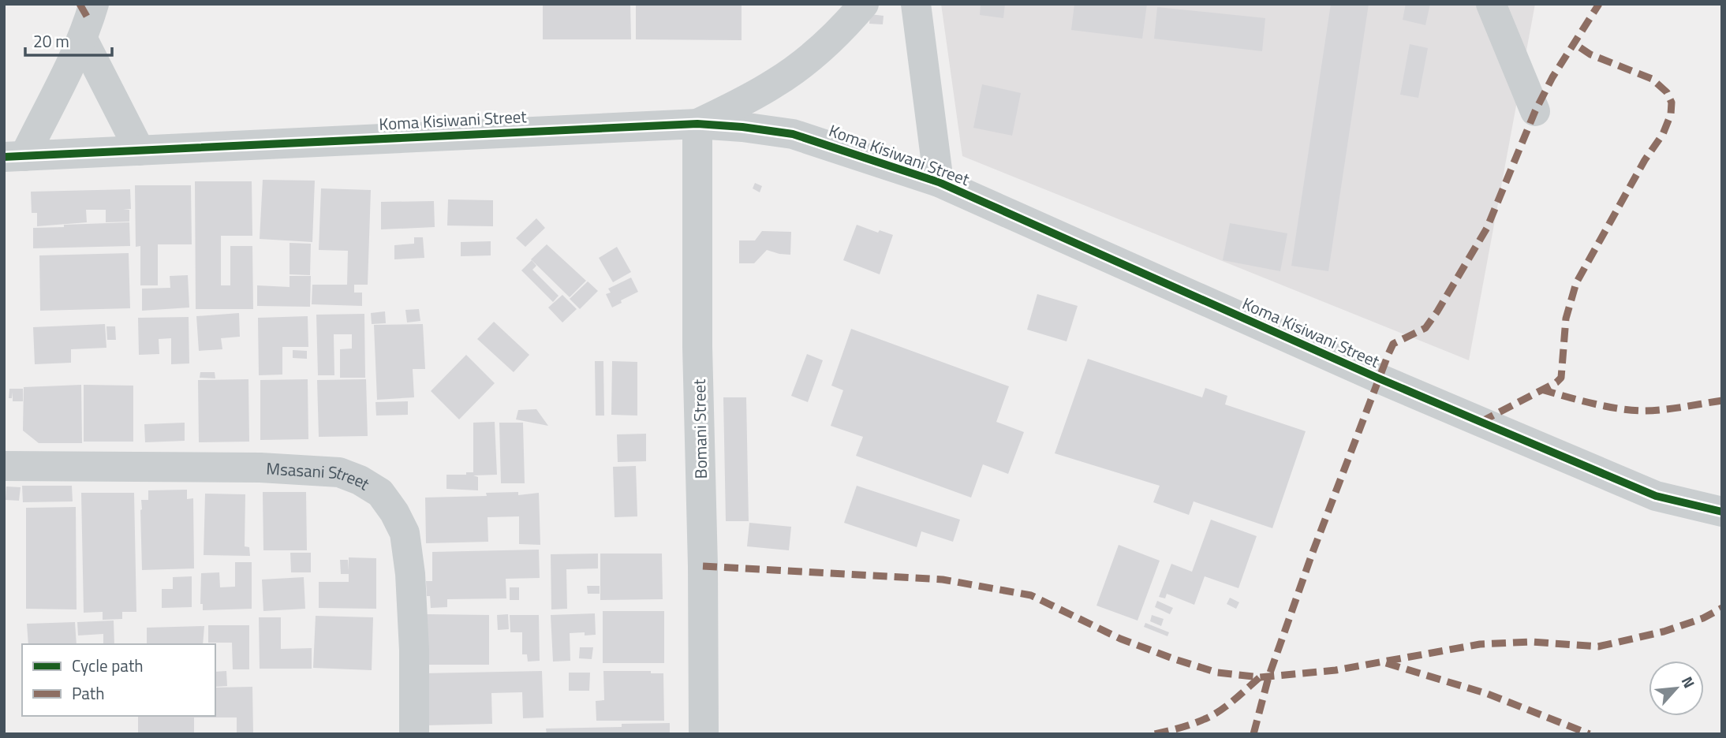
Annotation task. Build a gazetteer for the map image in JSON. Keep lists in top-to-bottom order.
{
  "streets": {
    "street": ["Koma Kisiwani Street", "Bomani Street", "Msasani Street"]
  },
  "crossings": [
    ["Koma Kisiwani Street", "Bomani Street"]
  ],
  "legend": ["Cycle path", "Path"],
  "scale_bar": "20 m",
  "north": "top right"
}
